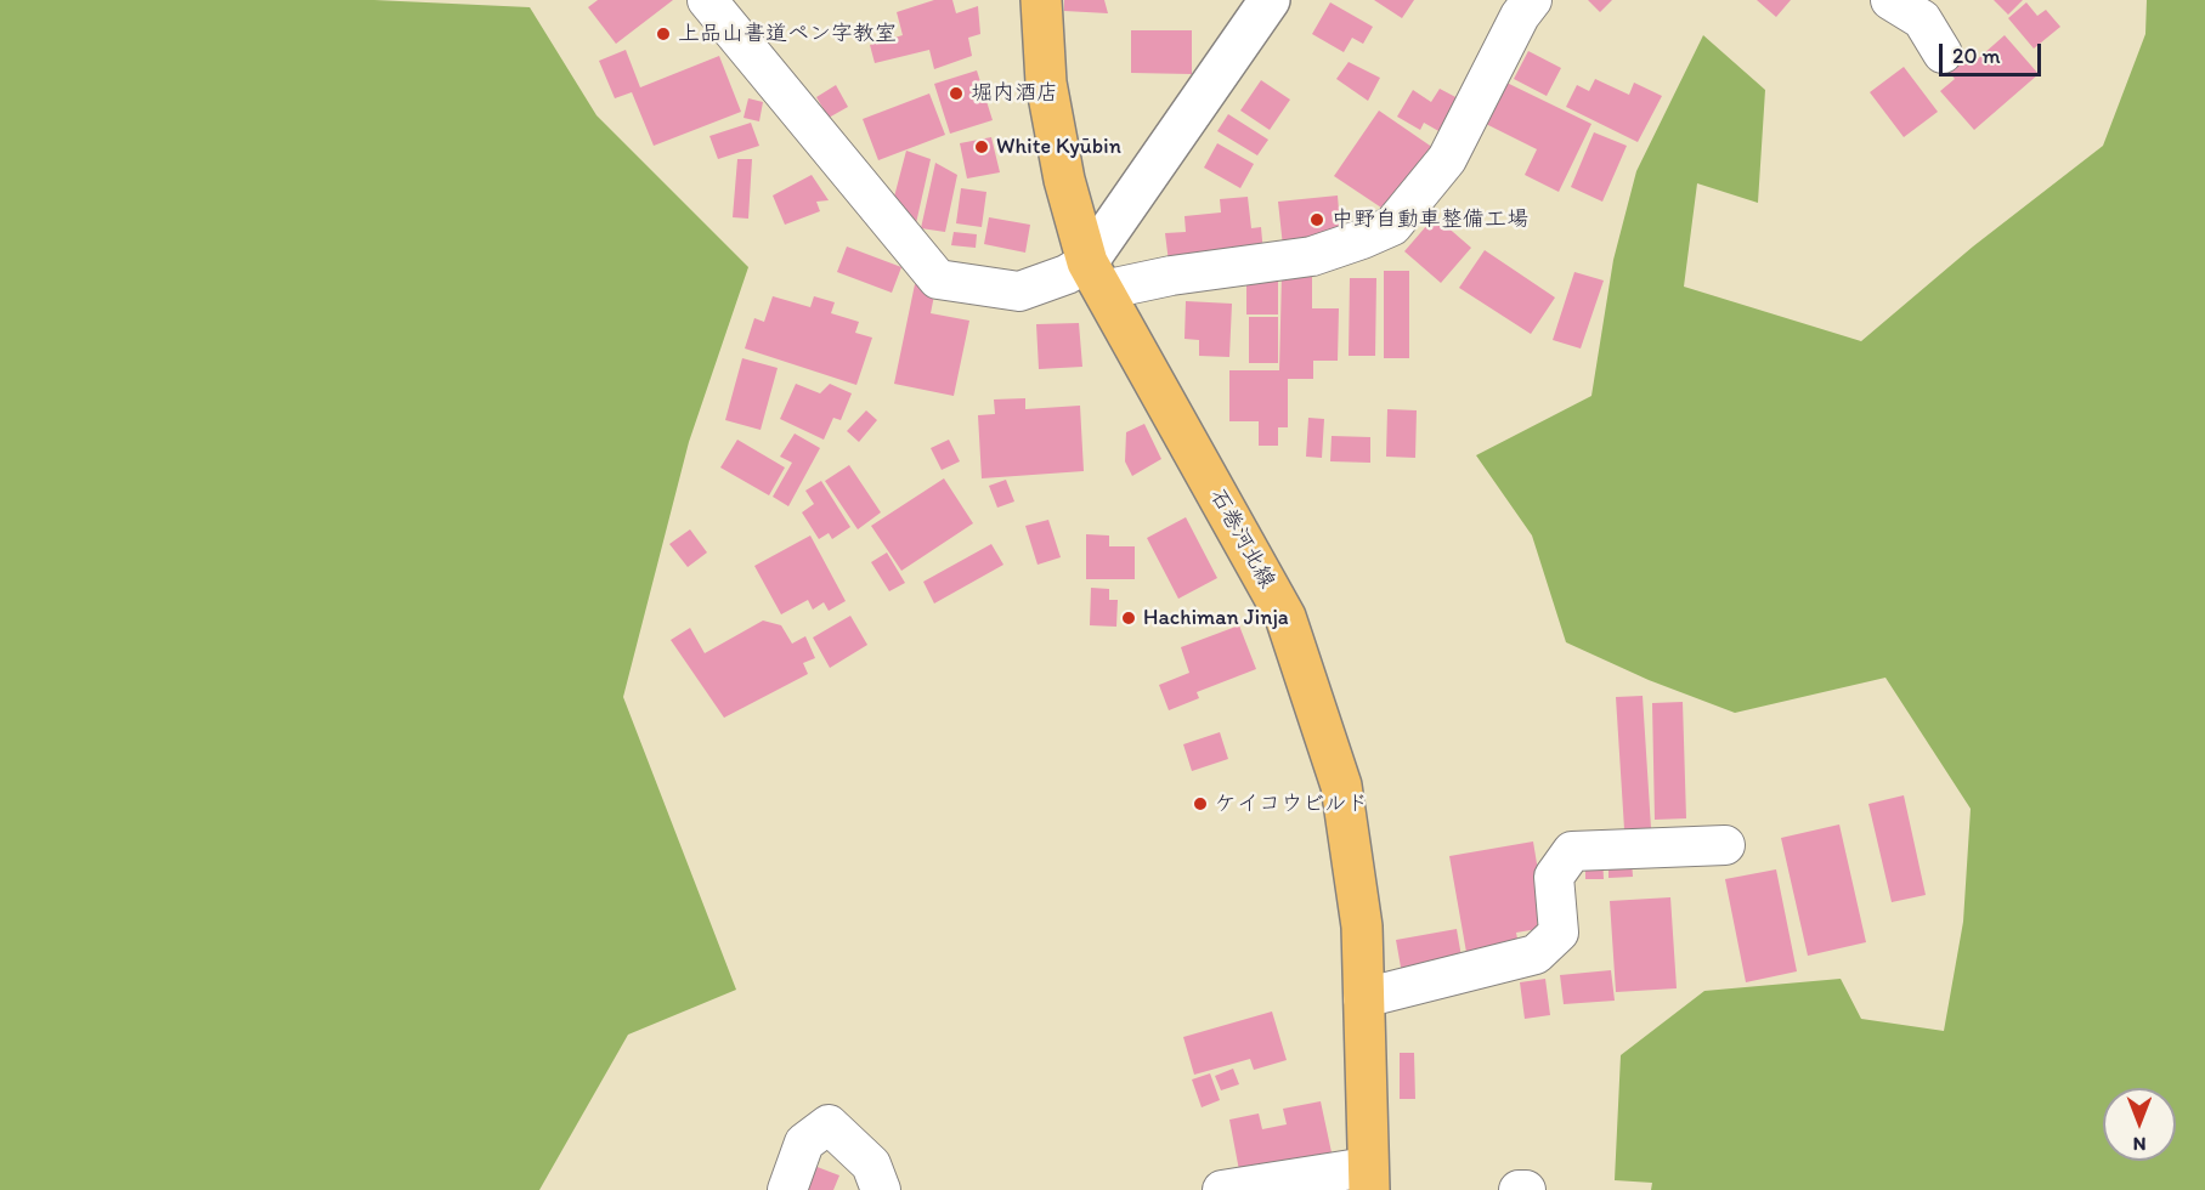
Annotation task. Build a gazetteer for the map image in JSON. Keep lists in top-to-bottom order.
{
  "streets": {
    "main road": ["石巻河北線"]
  },
  "places": [
    "上品山書道ペン字教室",
    "堀内酒店",
    "White Kyūbin",
    "中野自動車整備工場",
    "Hachiman Jinja",
    "ケイコウビルド"
  ],
  "scale_bar": "20 m",
  "north": "bottom"
}
